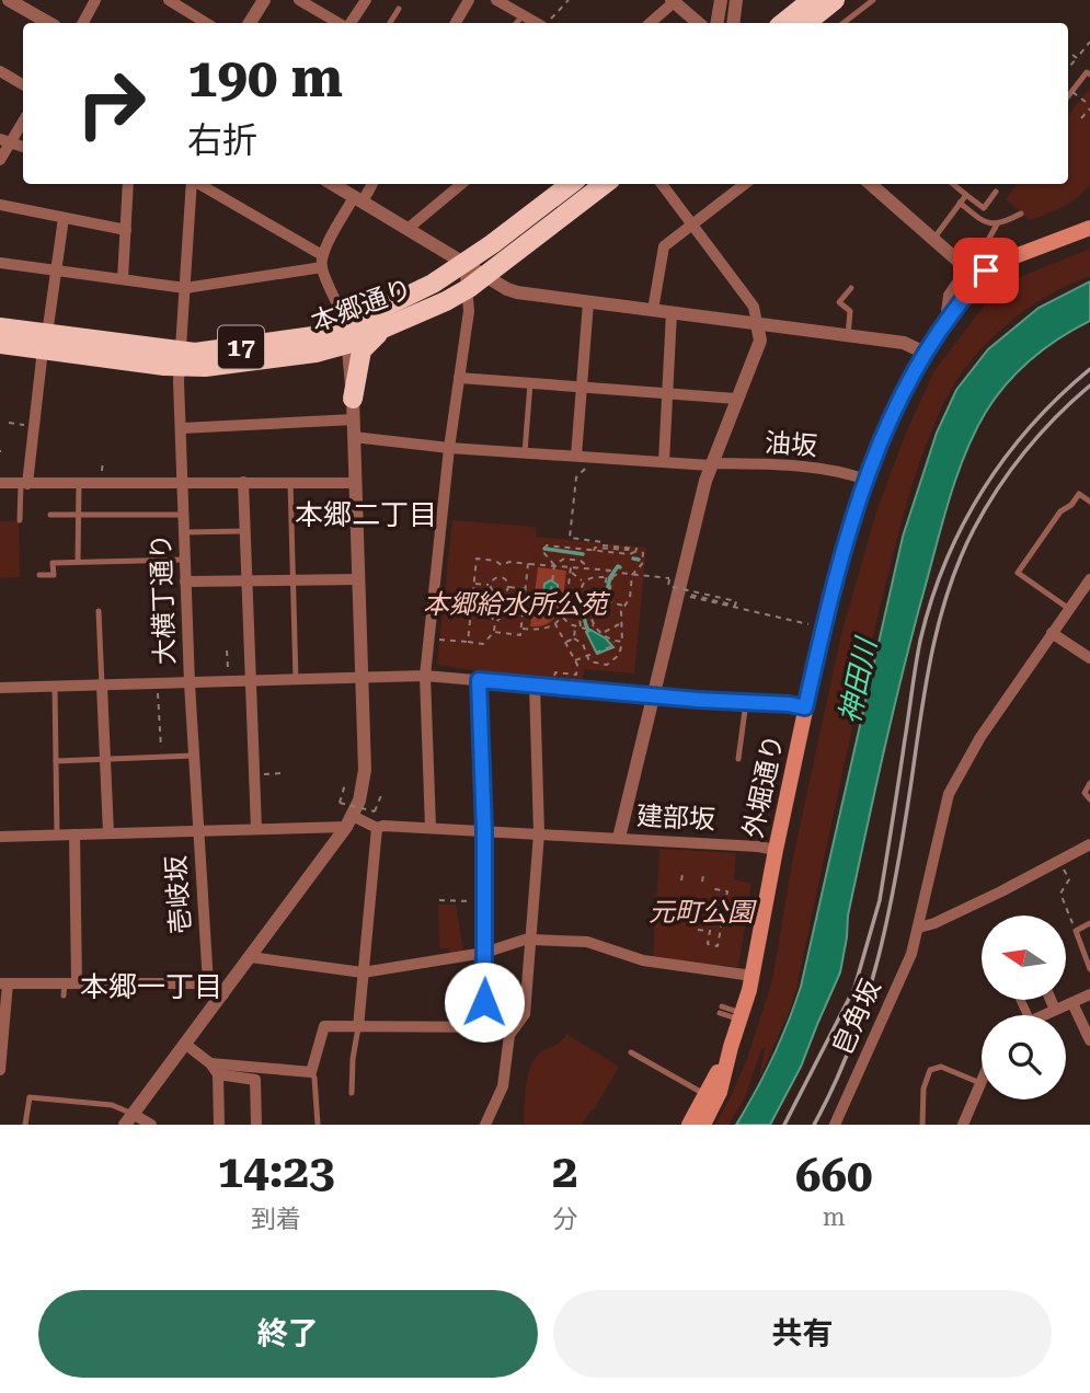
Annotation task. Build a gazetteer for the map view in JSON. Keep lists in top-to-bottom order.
{
  "streets": {
    "highway": ["本郷通り", "17"],
    "main road": ["外堀通り"],
    "street": [
      "油坂",
      "大横丁通り",
      "建部坂",
      "壱岐坂",
      "皀角坂"
    ]
  },
  "crossings": [
    ["本郷通り", "大横丁通り"],
    ["油坂", "外堀通り"],
    ["大横丁通り", "壱岐坂"],
    ["外堀通り", "建部坂"]
  ],
  "districts": ["本郷二丁目", "本郷一丁目"],
  "water": ["神田川"],
  "parks": ["本郷給水所公苑", "元町公園"],
  "north": "left",
  "page": {
    "turn": ["190 m", "右折"],
    "eta": [
      "14:23",
      "到着",
      "2",
      "分",
      "660",
      "m"
    ],
    "buttons": ["終了", "共有"]
  }
}
